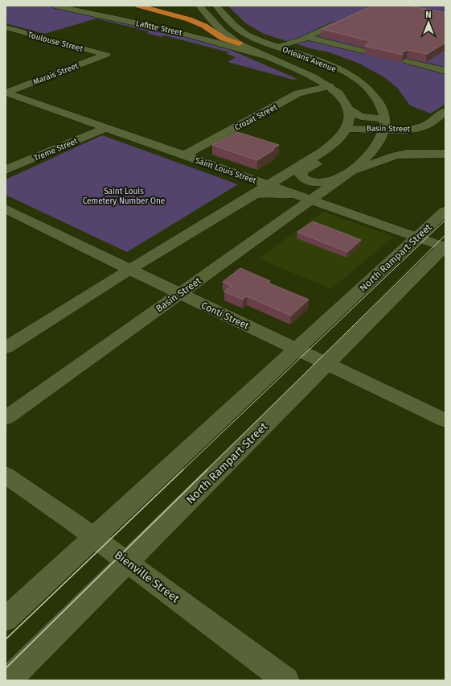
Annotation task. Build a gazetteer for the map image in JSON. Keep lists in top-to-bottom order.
{
  "streets": {
    "street": [
      "Lafitte Street",
      "Toulouse Street",
      "Orleans Avenue",
      "Marais Street",
      "Crozat Street",
      "Basin Street",
      "Treme Street",
      "Saint Louis Street",
      "North Rampart Street",
      "Conti Street",
      "Bienville Street"
    ]
  },
  "crossings": [
    ["Lafitte Street", "Orleans Avenue"],
    ["Toulouse Street", "Marais Street"],
    ["Orleans Avenue", "Crozat Street"],
    ["Orleans Avenue", "Basin Street"],
    ["Marais Street", "Saint Louis Street"],
    ["Crozat Street", "Saint Louis Street"],
    ["Basin Street", "Saint Louis Street"],
    ["Basin Street", "Conti Street"],
    ["Treme Street", "Saint Louis Street"],
    ["Saint Louis Street", "North Rampart Street"],
    ["North Rampart Street", "Conti Street"],
    ["North Rampart Street", "Bienville Street"]
  ],
  "parks": ["Saint Louis Cemetery Number One"],
  "north": "top"
}
